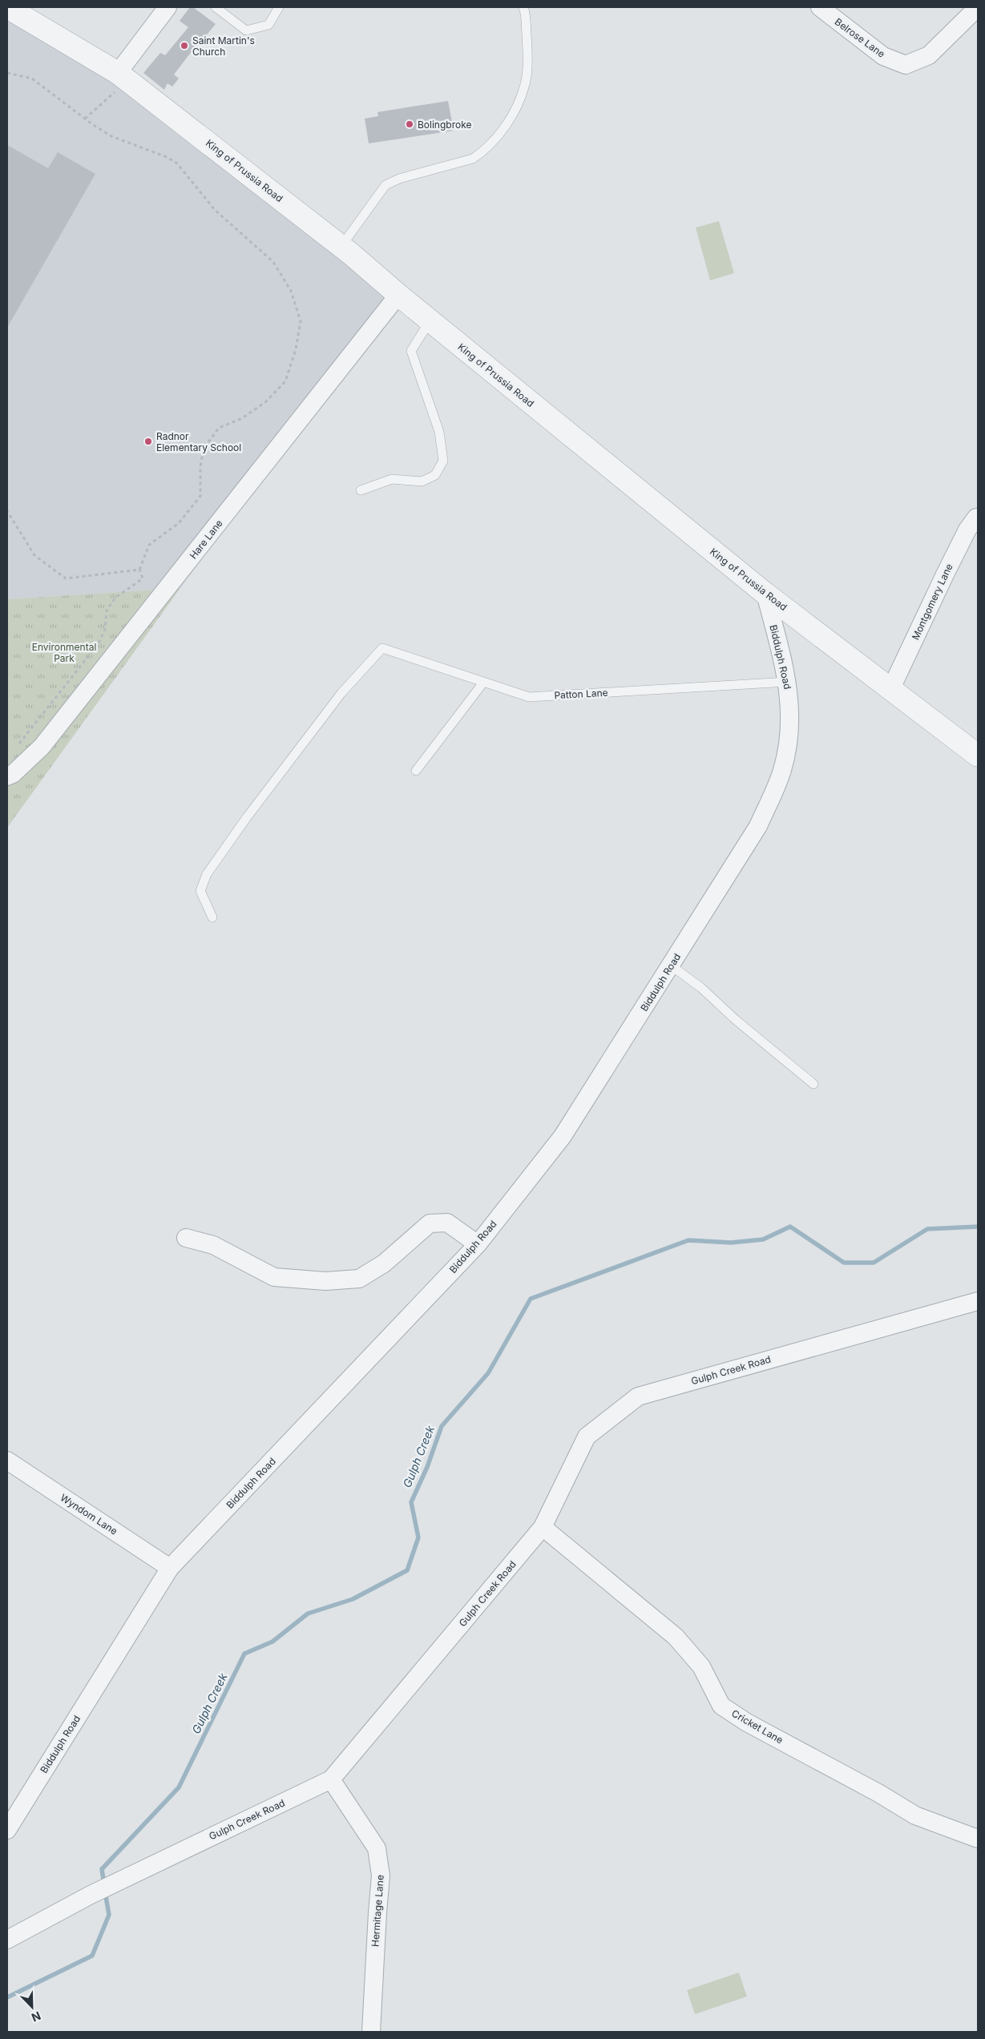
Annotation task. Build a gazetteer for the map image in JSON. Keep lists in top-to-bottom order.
{
  "streets": {
    "street": [
      "Belrose Lane",
      "King of Prussia Road",
      "Hare Lane",
      "Montgomery Lane",
      "Biddulph Road",
      "Gulph Creek Road",
      "Wyndom Lane",
      "Cricket Lane",
      "Hermitage Lane"
    ],
    "lane": ["Patton Lane"]
  },
  "crossings": [
    ["King of Prussia Road", "Hare Lane"],
    ["King of Prussia Road", "Montgomery Lane"],
    ["King of Prussia Road", "Biddulph Road"],
    ["Biddulph Road", "Patton Lane"],
    ["Biddulph Road", "Wyndom Lane"],
    ["Gulph Creek Road", "Cricket Lane"],
    ["Gulph Creek Road", "Hermitage Lane"]
  ],
  "water": ["Gulph Creek"],
  "parks": ["Environmental Park"],
  "places": ["Saint Martin's Church", "Bolingbroke", "Radnor Elementary School"],
  "north": "bottom right"
}
